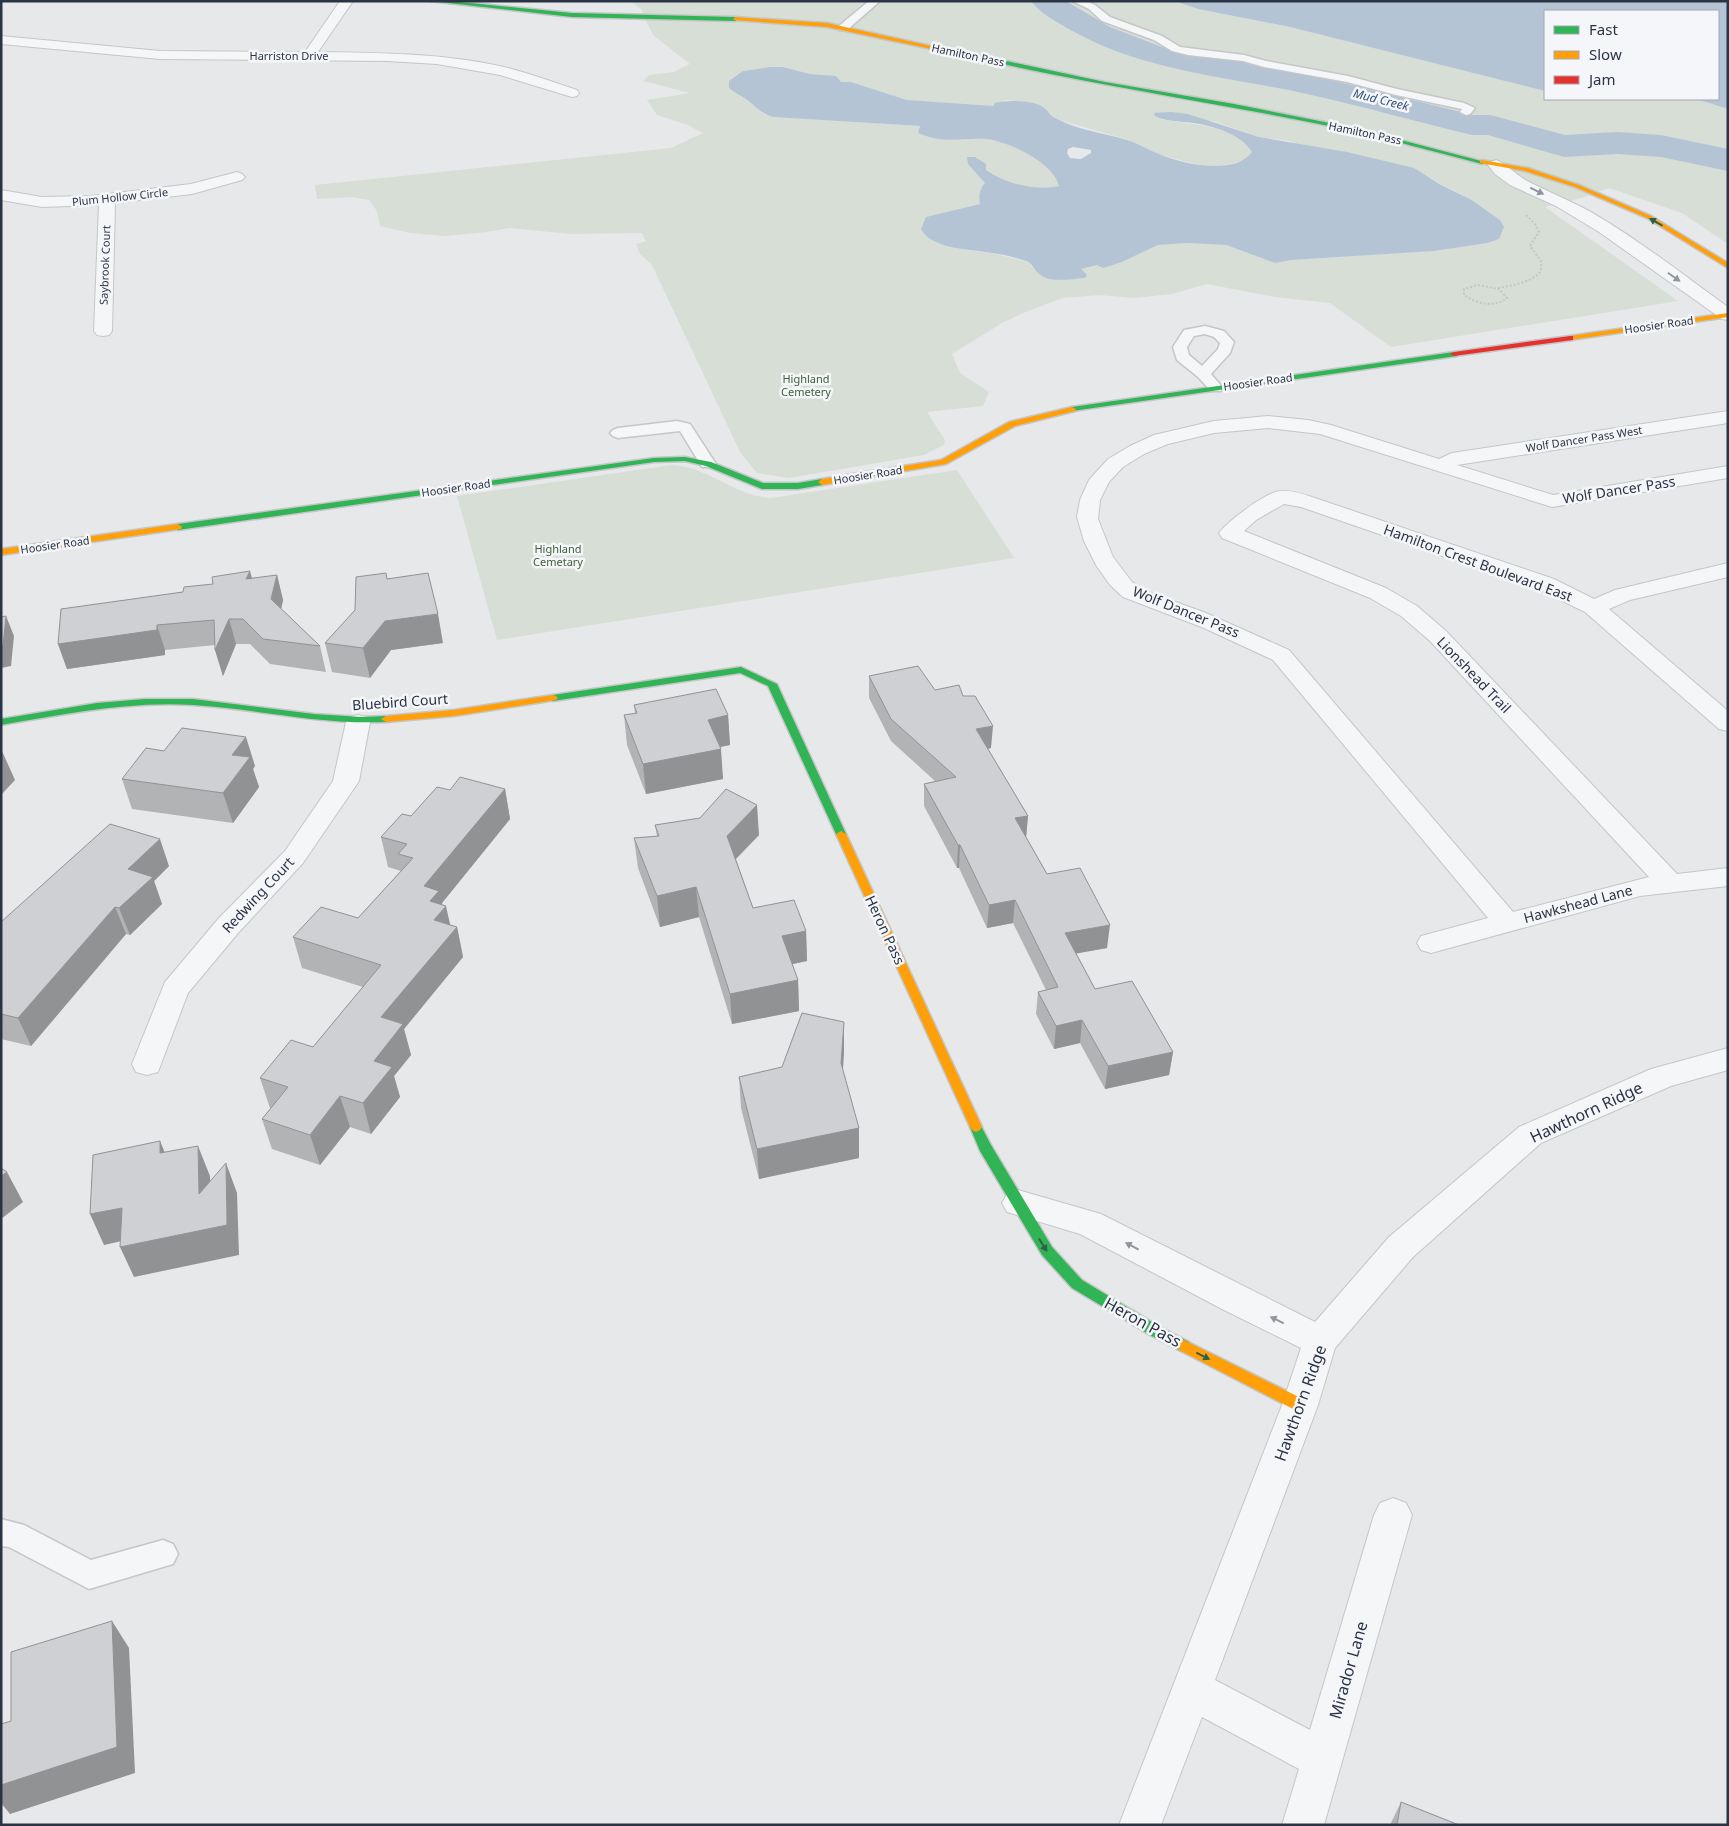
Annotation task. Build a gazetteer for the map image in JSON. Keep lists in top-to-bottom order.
{
  "streets": {
    "street": [
      "Hamilton Pass",
      "Harriston Drive",
      "Plum Hollow Circle",
      "Saybrook Court",
      "Hoosier Road",
      "Wolf Dancer Pass West",
      "Wolf Dancer Pass",
      "Hamilton Crest Boulevard East",
      "Lionshead Trail",
      "Bluebird Court",
      "Redwing Court",
      "Hawkshead Lane",
      "Heron Pass",
      "Hawthorn Ridge",
      "Mirador Lane"
    ]
  },
  "crossings": [
    ["Hamilton Pass", "Hoosier Road"],
    ["Plum Hollow Circle", "Saybrook Court"],
    ["Wolf Dancer Pass West", "Wolf Dancer Pass"],
    ["Wolf Dancer Pass", "Hawkshead Lane"],
    ["Hamilton Crest Boulevard East", "Lionshead Trail"],
    ["Lionshead Trail", "Hawkshead Lane"],
    ["Bluebird Court", "Redwing Court"],
    ["Bluebird Court", "Heron Pass"],
    ["Heron Pass", "Hawthorn Ridge"]
  ],
  "water": ["Mud Creek"],
  "parks": ["Highland Cemetery", "Highland Cemetary"],
  "legend": ["Fast", "Slow", "Jam"]
}
